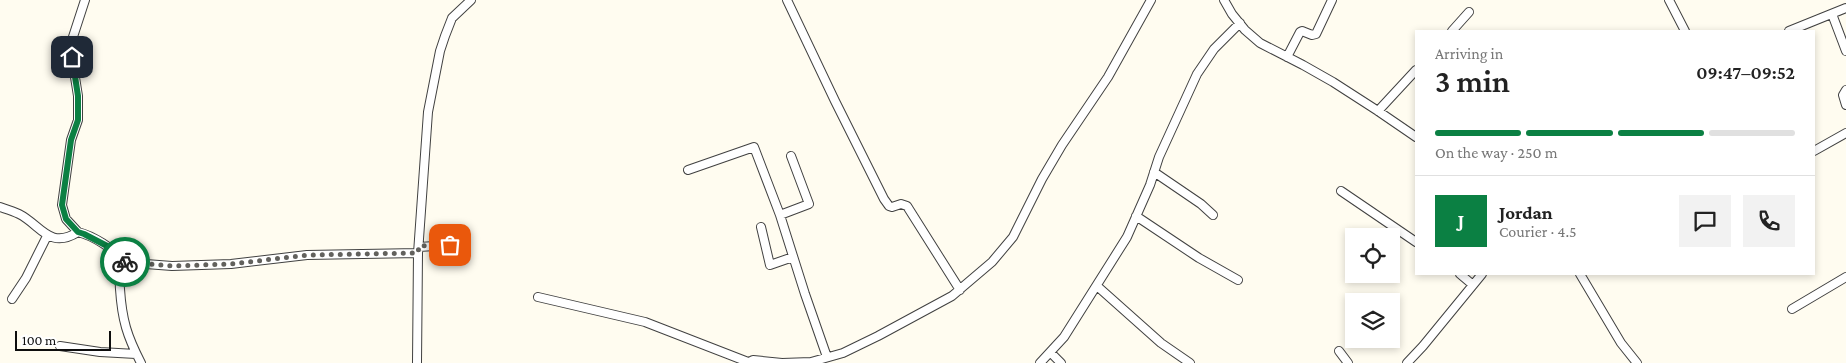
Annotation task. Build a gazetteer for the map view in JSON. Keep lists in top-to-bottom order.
{
  "scale_bar": "100 m",
  "page": {
    "heading": ["3 min", "Arriving in", "09:47–09:52"],
    "panel": ["Jordan", "Courier · 4.5"],
    "bar": "On the way · 250 m",
    "round": "J",
    "scale": "100 m"
  }
}
